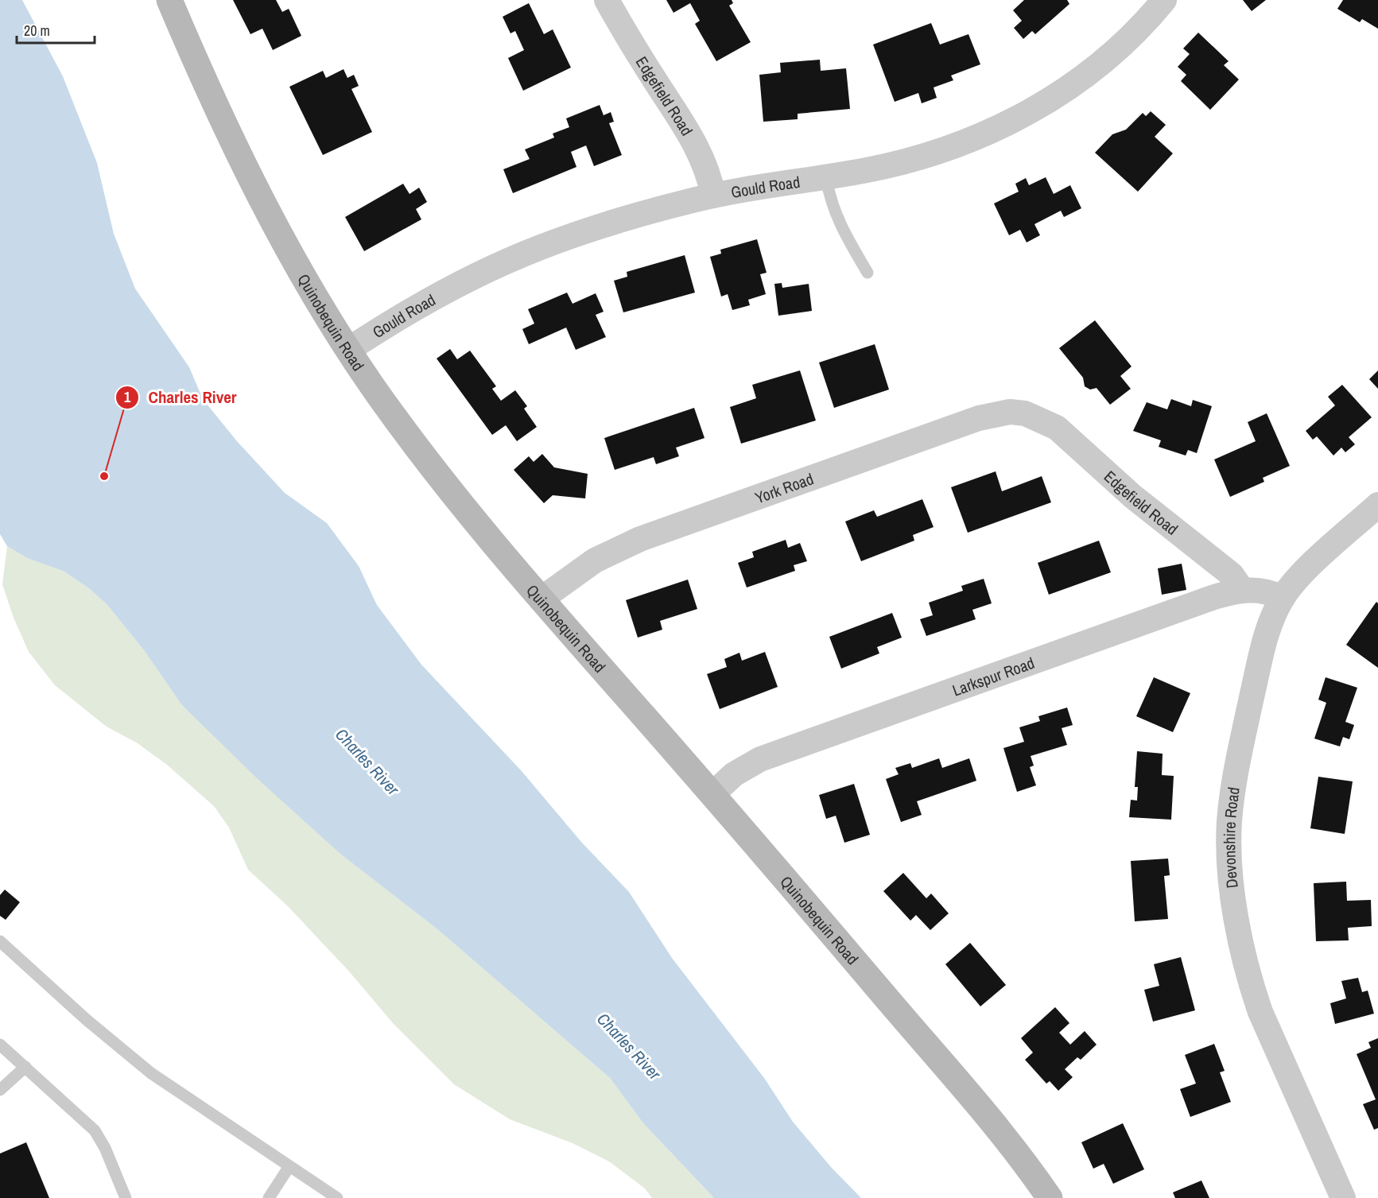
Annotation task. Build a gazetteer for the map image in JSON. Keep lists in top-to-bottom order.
{
  "streets": {
    "main road": ["Quinobequin Road"],
    "street": [
      "Edgefield Road",
      "Gould Road",
      "York Road",
      "Larkspur Road",
      "Devonshire Road"
    ]
  },
  "crossings": [
    ["Edgefield Road", "Gould Road"],
    ["Edgefield Road", "York Road"],
    ["Edgefield Road", "Larkspur Road"],
    ["Gould Road", "Quinobequin Road"],
    ["Quinobequin Road", "York Road"],
    ["Quinobequin Road", "Larkspur Road"],
    ["Larkspur Road", "Devonshire Road"]
  ],
  "water": ["Charles River"],
  "places": ["Charles River"],
  "scale_bar": "20 m"
}
